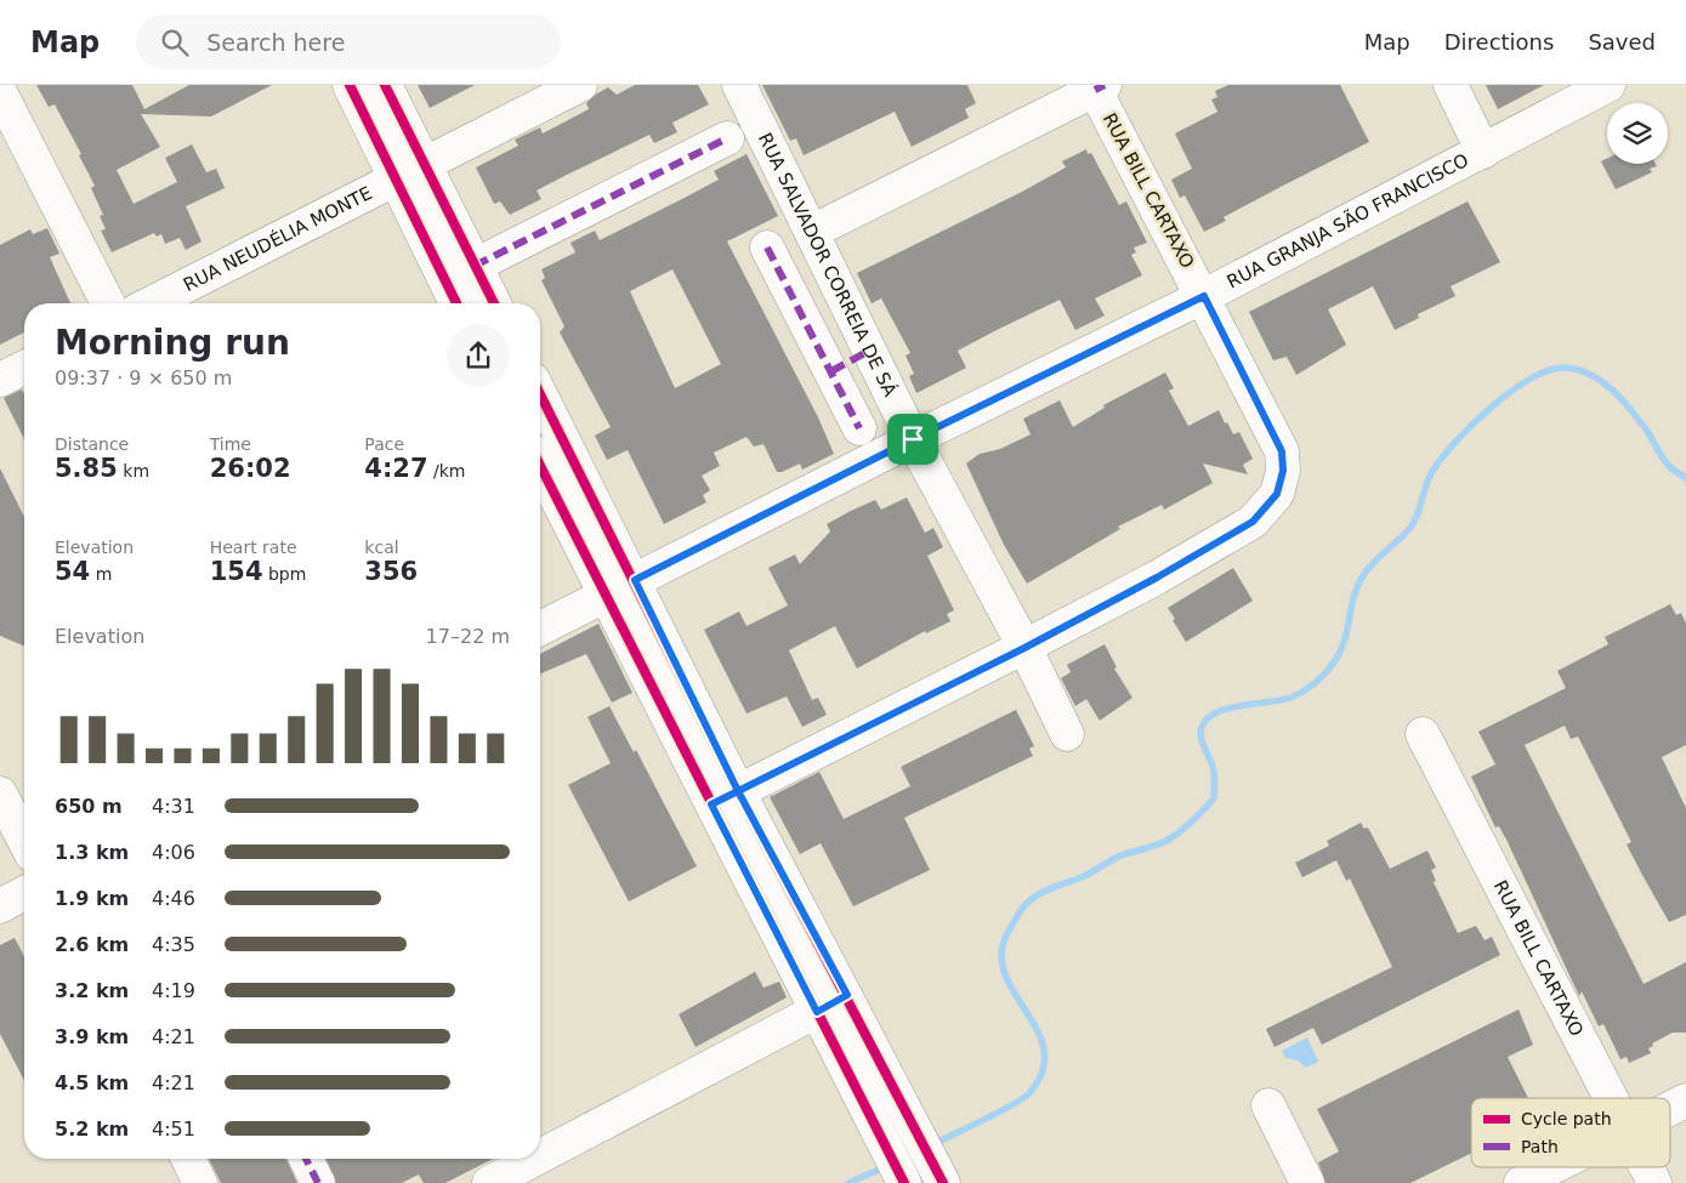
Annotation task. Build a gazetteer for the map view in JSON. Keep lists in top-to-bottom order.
{
  "streets": {
    "street": [
      "RUA BILL CARTAXO",
      "RUA GRANJA SÃO FRANCISCO",
      "RUA NEUDÉLIA MONTE",
      "RUA SALVADOR CORREIA DE SÁ"
    ]
  },
  "crossings": [
    ["RUA BILL CARTAXO", "RUA GRANJA SÃO FRANCISCO"],
    ["RUA BILL CARTAXO", "RUA SALVADOR CORREIA DE SÁ"],
    ["RUA GRANJA SÃO FRANCISCO", "RUA SALVADOR CORREIA DE SÁ"]
  ],
  "legend": ["Cycle path", "Path"],
  "page": {
    "header": "Map",
    "search": "Search here",
    "nav": ["Map", "Directions", "Saved"],
    "heading": ["Morning run", "09:37 · 9 × 650 m"],
    "stats": [
      ["Distance", "5.85 km"],
      ["Time", "26:02"],
      ["Pace", "4:27 /km"],
      ["Elevation", "54 m"],
      ["Heart rate", "154 bpm"],
      ["kcal", "356"]
    ],
    "chart": ["Elevation", "17–22 m"],
    "list": [
      {
        "name": "650 m",
        "note": "4:31"
      },
      {
        "name": "1.3 km",
        "note": "4:06"
      },
      {
        "name": "1.9 km",
        "note": "4:46"
      },
      {
        "name": "2.6 km",
        "note": "4:35"
      },
      {
        "name": "3.2 km",
        "note": "4:19"
      },
      {
        "name": "3.9 km",
        "note": "4:21"
      },
      {
        "name": "4.5 km",
        "note": "4:21"
      },
      {
        "name": "5.2 km",
        "note": "4:51"
      }
    ]
  }
}
